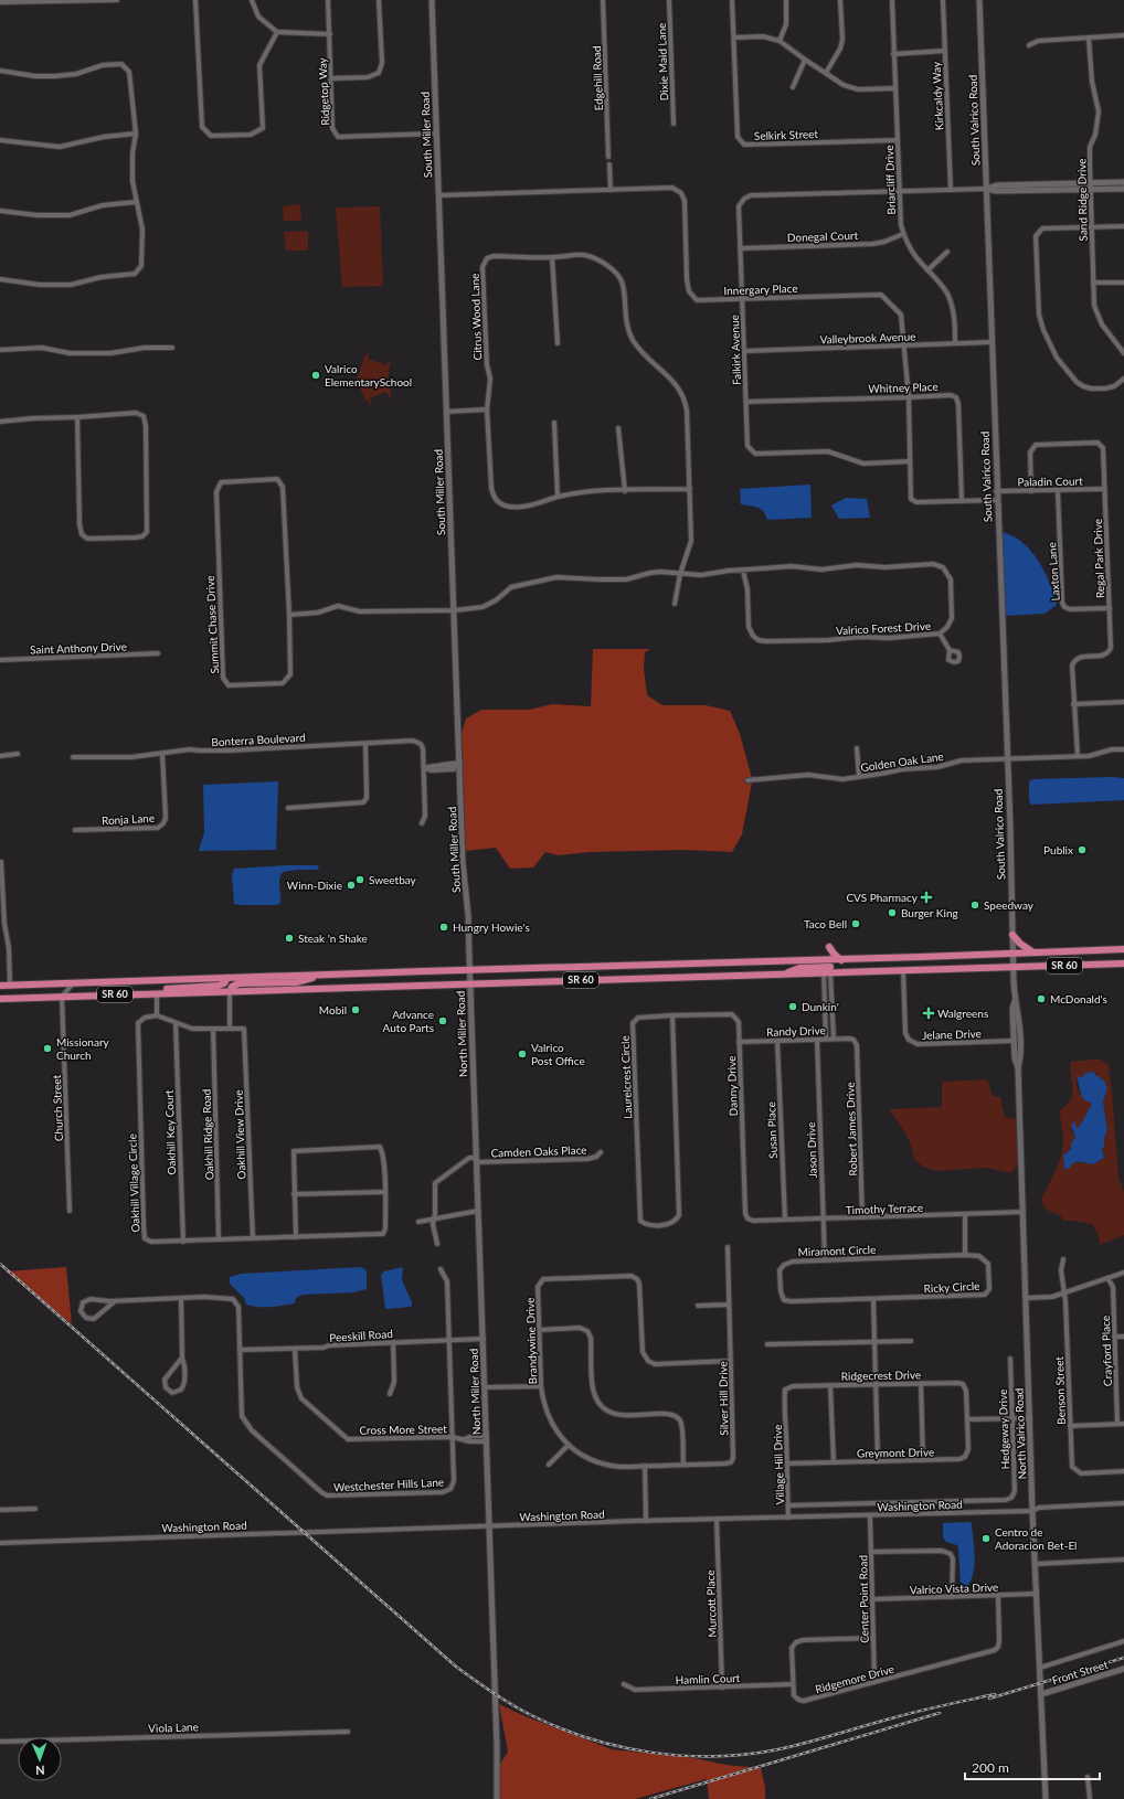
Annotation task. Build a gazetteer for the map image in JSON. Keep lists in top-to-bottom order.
{
  "streets": {
    "highway": ["SR 60"],
    "street": [
      "Dixie Maid Lane",
      "Edgehill Road",
      "Ridgetop Way",
      "Kirkcaldy Way",
      "South Valrico Road",
      "South Miller Road",
      "Selkirk Street",
      "Briarcliff Drive",
      "Sand Ridge Drive",
      "Donegal Court",
      "Innergary Place",
      "Citrus Wood Lane",
      "Valleybrook Avenue",
      "Falkirk Avenue",
      "Whitney Place",
      "Paladin Court",
      "Regal Park Drive",
      "Laxton Lane",
      "Summit Chase Drive",
      "Valrico Forest Drive",
      "Saint Anthony Drive",
      "Bonterra Boulevard",
      "Golden Oak Lane",
      "Ronja Lane",
      "Randy Drive",
      "North Miller Road",
      "Jelane Drive",
      "Laurelcrest Circle",
      "Danny Drive",
      "Church Street",
      "Robert James Drive",
      "Susan Place",
      "Oakhill Key Court",
      "Oakhill Ridge Road",
      "Oakhill View Drive",
      "Jason Drive",
      "Camden Oaks Place",
      "Oakhill Village Circle",
      "Timothy Terrace",
      "Miramont Circle",
      "Ricky Circle",
      "Peeskill Road",
      "Brandywine Drive",
      "Crayford Place",
      "Ridgecrest Drive",
      "Benson Street",
      "Silver Hill Drive",
      "Cross More Street",
      "Hedgeway Drive",
      "North Valrico Road",
      "Greymont Drive",
      "Village Hill Drive",
      "Westchester Hills Lane",
      "Washington Road",
      "Valrico Vista Drive",
      "Center Point Road",
      "Murcott Place",
      "Front Street",
      "Hamlin Court",
      "Ridgemore Drive",
      "Viola Lane"
    ]
  },
  "crossings": [
    ["Ridgetop Way", "South Miller Road"],
    ["Kirkcaldy Way", "Falkirk Avenue"],
    ["South Valrico Road", "Innergary Place"],
    ["South Valrico Road", "Valleybrook Avenue"],
    ["South Valrico Road", "Falkirk Avenue"],
    ["South Valrico Road", "Paladin Court"],
    ["South Valrico Road", "Golden Oak Lane"],
    ["South Valrico Road", "SR 60"],
    ["South Valrico Road", "North Valrico Road"],
    ["South Miller Road", "Innergary Place"],
    ["South Miller Road", "Valrico Forest Drive"],
    ["South Miller Road", "SR 60"],
    ["South Miller Road", "North Miller Road"],
    ["Selkirk Street", "Briarcliff Drive"],
    ["Briarcliff Drive", "Donegal Court"],
    ["Briarcliff Drive", "Valleybrook Avenue"],
    ["Briarcliff Drive", "Falkirk Avenue"],
    ["Donegal Court", "Falkirk Avenue"],
    ["Innergary Place", "Valleybrook Avenue"],
    ["Innergary Place", "Falkirk Avenue"],
    ["Innergary Place", "Whitney Place"],
    ["Citrus Wood Lane", "Valrico Forest Drive"],
    ["Valleybrook Avenue", "Falkirk Avenue"],
    ["Falkirk Avenue", "Whitney Place"],
    ["Paladin Court", "Regal Park Drive"],
    ["Paladin Court", "Laxton Lane"],
    ["Regal Park Drive", "Laxton Lane"],
    ["Regal Park Drive", "Golden Oak Lane"],
    ["Summit Chase Drive", "Valrico Forest Drive"],
    ["Bonterra Boulevard", "Ronja Lane"],
    ["SR 60", "North Miller Road"],
    ["SR 60", "Jelane Drive"],
    ["SR 60", "Church Street"],
    ["SR 60", "North Valrico Road"],
    ["Randy Drive", "Danny Drive"],
    ["Randy Drive", "Robert James Drive"],
    ["Randy Drive", "Susan Place"],
    ["Randy Drive", "Jason Drive"],
    ["North Miller Road", "Camden Oaks Place"],
    ["North Miller Road", "Peeskill Road"],
    ["North Miller Road", "Cross More Street"],
    ["North Miller Road", "Washington Road"],
    ["Jelane Drive", "North Valrico Road"],
    ["Laurelcrest Circle", "Danny Drive"],
    ["Danny Drive", "Timothy Terrace"],
    ["Robert James Drive", "Timothy Terrace"],
    ["Susan Place", "Timothy Terrace"],
    ["Oakhill Key Court", "Oakhill Village Circle"],
    ["Oakhill Ridge Road", "Oakhill Village Circle"],
    ["Oakhill View Drive", "Oakhill Village Circle"],
    ["Jason Drive", "Timothy Terrace"],
    ["Jason Drive", "Miramont Circle"],
    ["Timothy Terrace", "North Valrico Road"],
    ["Miramont Circle", "Ricky Circle"],
    ["Peeskill Road", "Cross More Street"],
    ["Peeskill Road", "Westchester Hills Lane"],
    ["Brandywine Drive", "Silver Hill Drive"],
    ["Ridgecrest Drive", "Greymont Drive"],
    ["Ridgecrest Drive", "Village Hill Drive"],
    ["Cross More Street", "Westchester Hills Lane"],
    ["Hedgeway Drive", "Village Hill Drive"],
    ["North Valrico Road", "Washington Road"],
    ["North Valrico Road", "Valrico Vista Drive"],
    ["North Valrico Road", "Front Street"],
    ["Greymont Drive", "Village Hill Drive"],
    ["Village Hill Drive", "Washington Road"],
    ["Washington Road", "Center Point Road"],
    ["Washington Road", "Murcott Place"],
    ["Valrico Vista Drive", "Center Point Road"],
    ["Valrico Vista Drive", "Ridgemore Drive"],
    ["Center Point Road", "Ridgemore Drive"],
    ["Murcott Place", "Hamlin Court"],
    ["Hamlin Court", "Ridgemore Drive"]
  ],
  "places": {
    "other": [
      "Valrico ElementarySchool",
      "Publix",
      "Sweetbay",
      "Winn-Dixie",
      "Speedway",
      "Burger King",
      "Taco Bell",
      "Hungry Howie's",
      "Steak 'n Shake",
      "McDonald's",
      "Dunkin'",
      "Mobil",
      "Advance Auto Parts",
      "Missionary Church",
      "Valrico Post Office",
      "Centro de Adoracion Bet-El"
    ],
    "health": ["CVS Pharmacy", "Walgreens"]
  },
  "scale_bar": "200 m",
  "north": "bottom"
}
